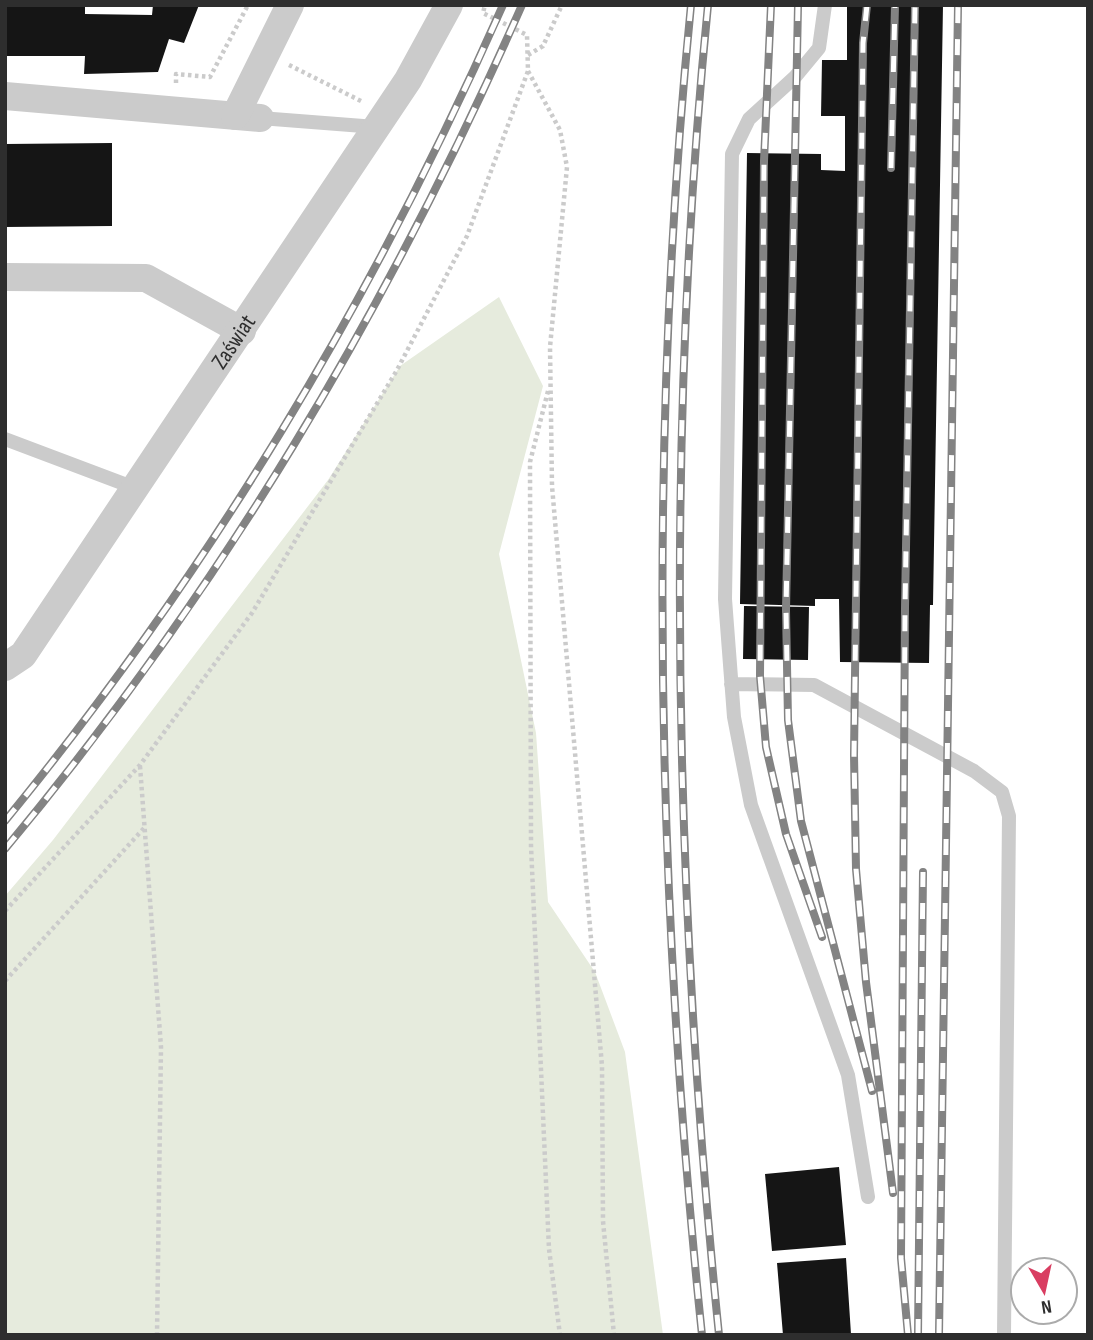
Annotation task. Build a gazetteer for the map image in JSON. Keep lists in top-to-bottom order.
{
  "streets": {
    "street": ["Zaświat"]
  },
  "north": "bottom"
}
